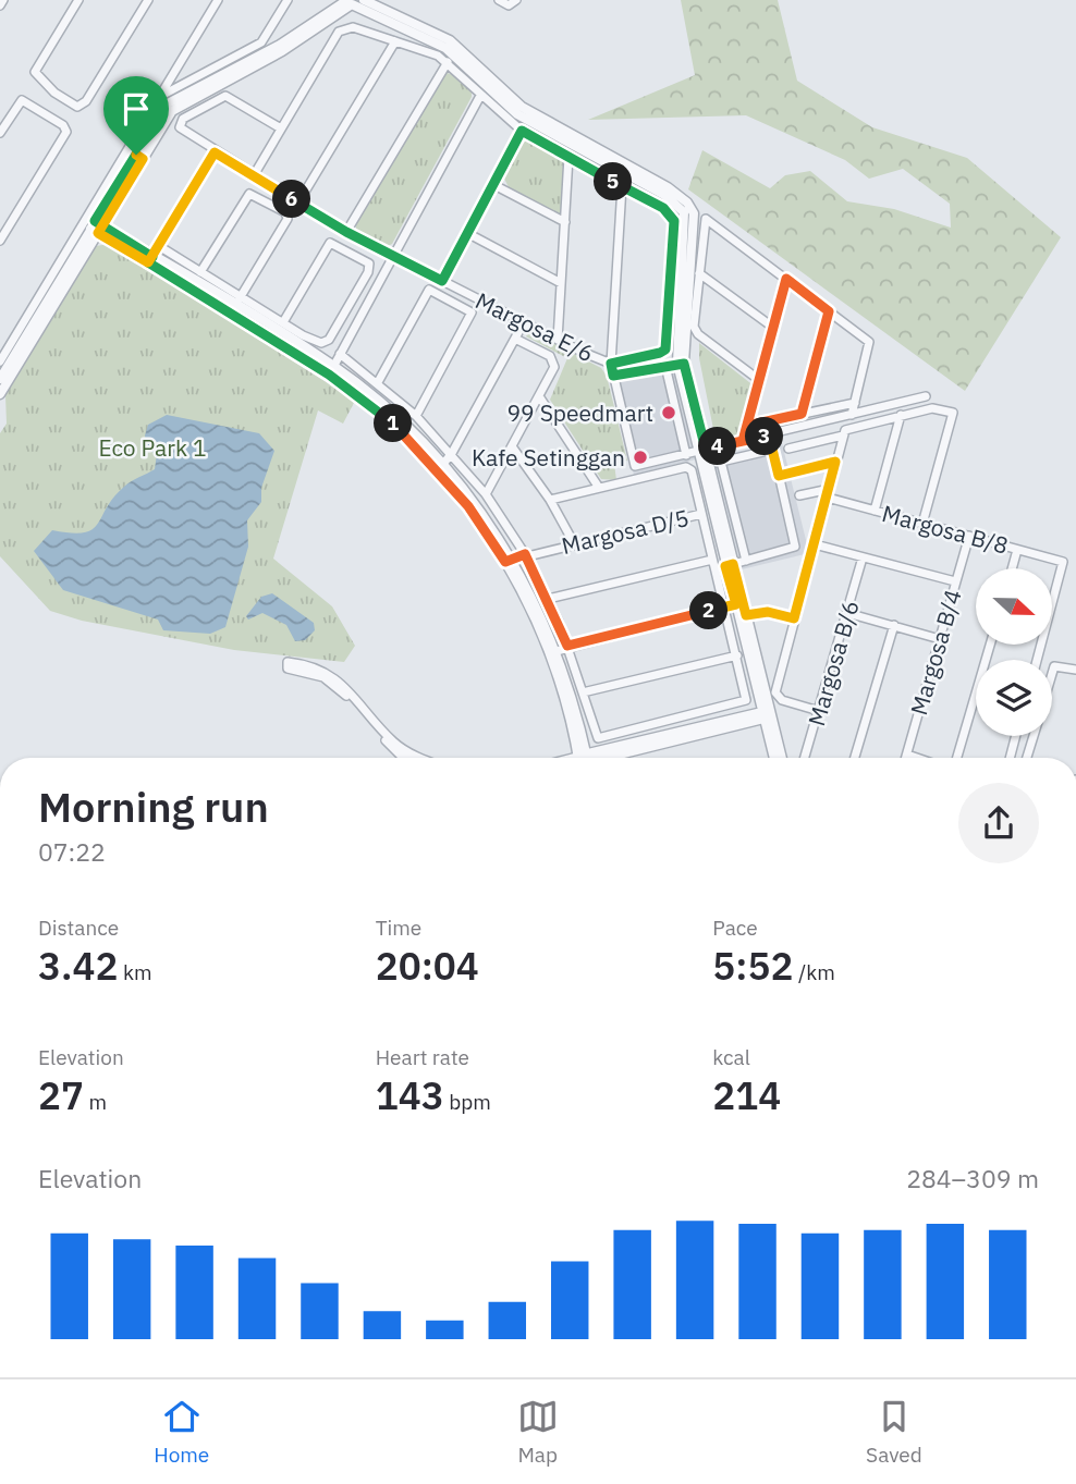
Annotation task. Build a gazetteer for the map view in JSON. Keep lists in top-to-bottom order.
{
  "streets": {
    "street": [
      "Margosa E/6",
      "Margosa B/8",
      "Margosa D/5",
      "Margosa B/4",
      "Margosa B/6"
    ]
  },
  "crossings": [
    ["Margosa B/8", "Margosa B/4"]
  ],
  "parks": ["Eco Park 1"],
  "places": ["99 Speedmart", "Kafe Setinggan"],
  "north": "right",
  "page": {
    "pins": [
      "5",
      "6",
      "1",
      "3",
      "4",
      "2"
    ],
    "heading": ["Morning run", "07:22"],
    "stats": [
      ["Distance", "3.42 km"],
      ["Time", "20:04"],
      ["Pace", "5:52 /km"],
      ["Elevation", "27 m"],
      ["Heart rate", "143 bpm"],
      ["kcal", "214"]
    ],
    "chart": ["Elevation", "284–309 m"],
    "tabs": ["Home", "Map", "Saved"]
  }
}
